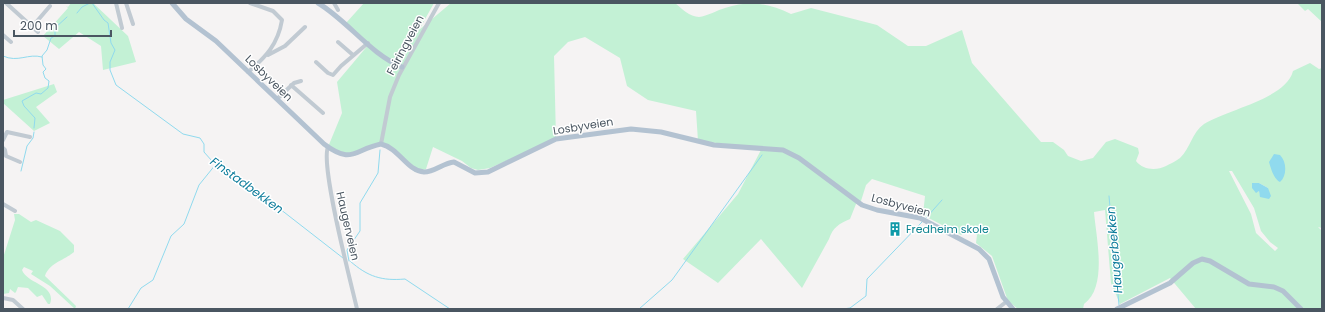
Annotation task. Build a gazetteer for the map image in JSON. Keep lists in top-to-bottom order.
{
  "streets": {
    "main road": ["Losbyveien"],
    "street": ["Feiringveien", "Haugerveien"]
  },
  "crossings": [
    ["Feiringveien", "Losbyveien"],
    ["Losbyveien", "Haugerveien"]
  ],
  "water": ["Finstadbekken", "Haugerbekken"],
  "places": {
    "building": ["Fredheim skole"]
  },
  "scale_bar": "200 m"
}
